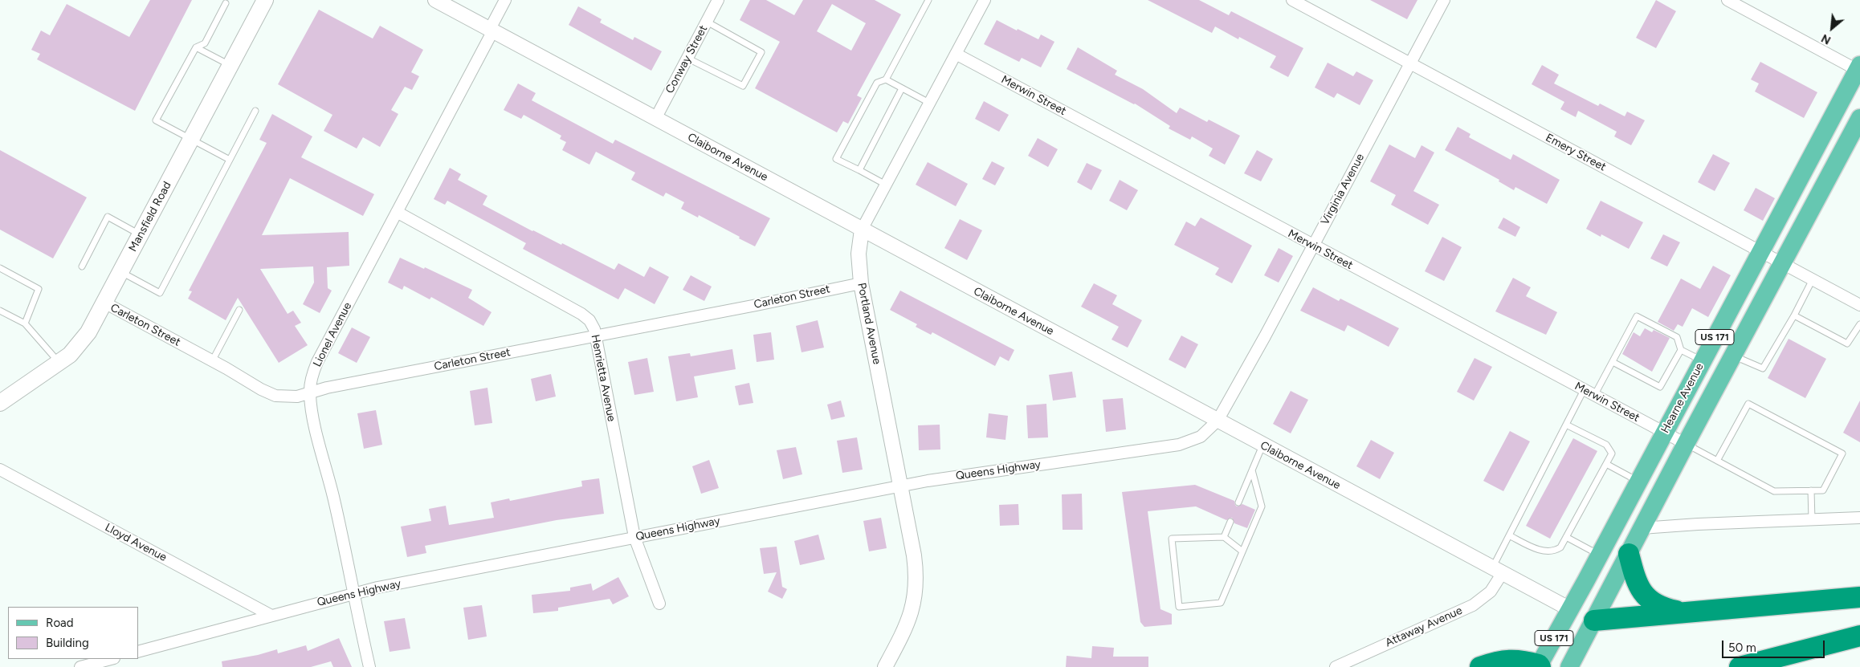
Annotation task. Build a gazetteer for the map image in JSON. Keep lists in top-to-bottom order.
{
  "streets": {
    "main road": [
      "Claiborne Avenue",
      "Mansfield Road",
      "US 171",
      "Hearne Avenue"
    ],
    "street": [
      "Conway Street",
      "Merwin Street",
      "Emery Street",
      "Virginia Avenue",
      "Carleton Street",
      "Portland Avenue",
      "Lionel Avenue",
      "Henrietta Avenue",
      "Queens Highway",
      "Lloyd Avenue",
      "Attaway Avenue"
    ]
  },
  "crossings": [
    ["Conway Street", "Claiborne Avenue"],
    ["Merwin Street", "Virginia Avenue"],
    ["Merwin Street", "Portland Avenue"],
    ["Merwin Street", "US 171"],
    ["Merwin Street", "Hearne Avenue"],
    ["Emery Street", "Virginia Avenue"],
    ["Emery Street", "US 171"],
    ["Emery Street", "Hearne Avenue"],
    ["Claiborne Avenue", "Virginia Avenue"],
    ["Claiborne Avenue", "Portland Avenue"],
    ["Claiborne Avenue", "Lionel Avenue"],
    ["Claiborne Avenue", "US 171"],
    ["Claiborne Avenue", "Hearne Avenue"],
    ["Claiborne Avenue", "Queens Highway"],
    ["Claiborne Avenue", "Attaway Avenue"],
    ["Virginia Avenue", "Queens Highway"],
    ["Mansfield Road", "Carleton Street"],
    ["Carleton Street", "Portland Avenue"],
    ["Carleton Street", "Lionel Avenue"],
    ["Carleton Street", "Henrietta Avenue"],
    ["Portland Avenue", "Queens Highway"],
    ["Lionel Avenue", "Henrietta Avenue"],
    ["Lionel Avenue", "Queens Highway"],
    ["Henrietta Avenue", "Queens Highway"],
    ["Queens Highway", "Lloyd Avenue"]
  ],
  "legend": ["Road", "Building"],
  "scale_bar": "50 m",
  "north": "bottom left"
}
